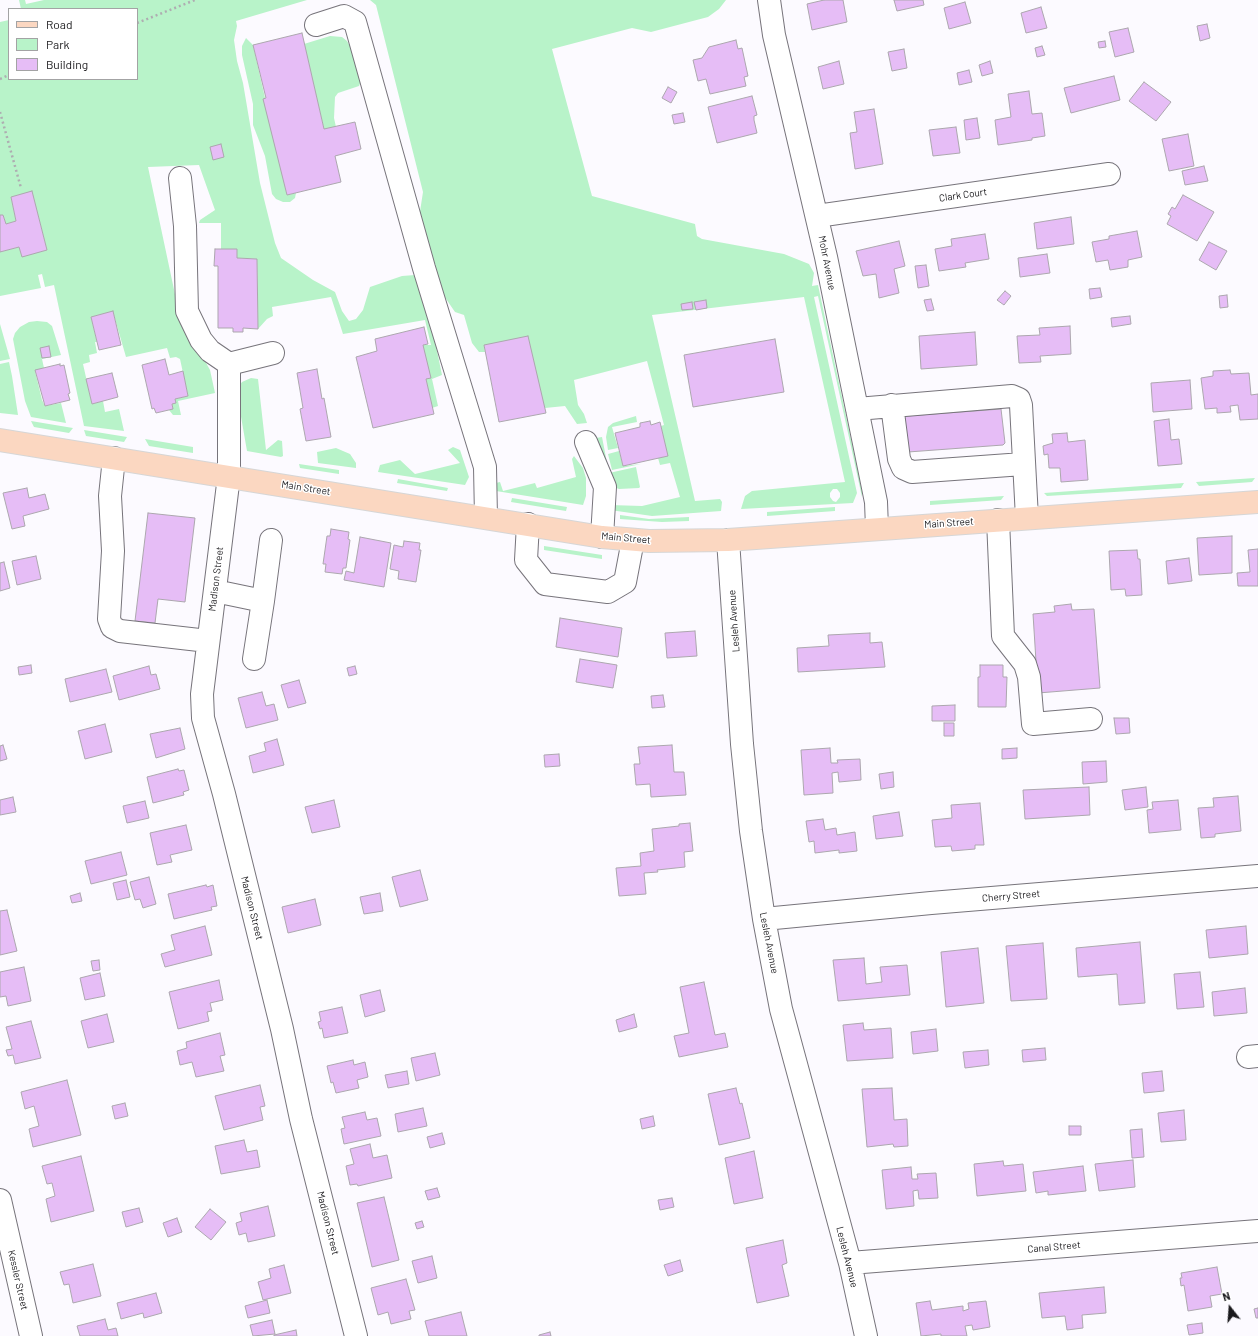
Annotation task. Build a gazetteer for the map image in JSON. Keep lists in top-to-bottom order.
{
  "streets": {
    "main road": ["Main Street"],
    "street": [
      "Clark Court",
      "Mohr Avenue",
      "Madison Street",
      "Lesleh Avenue",
      "Cherry Street",
      "Canal Street",
      "Kessler Street"
    ]
  },
  "crossings": [
    ["Clark Court", "Mohr Avenue"],
    ["Mohr Avenue", "Main Street"],
    ["Main Street", "Madison Street"],
    ["Main Street", "Lesleh Avenue"],
    ["Lesleh Avenue", "Cherry Street"],
    ["Lesleh Avenue", "Canal Street"]
  ],
  "legend": ["Road", "Park", "Building"],
  "north": "top"
}
